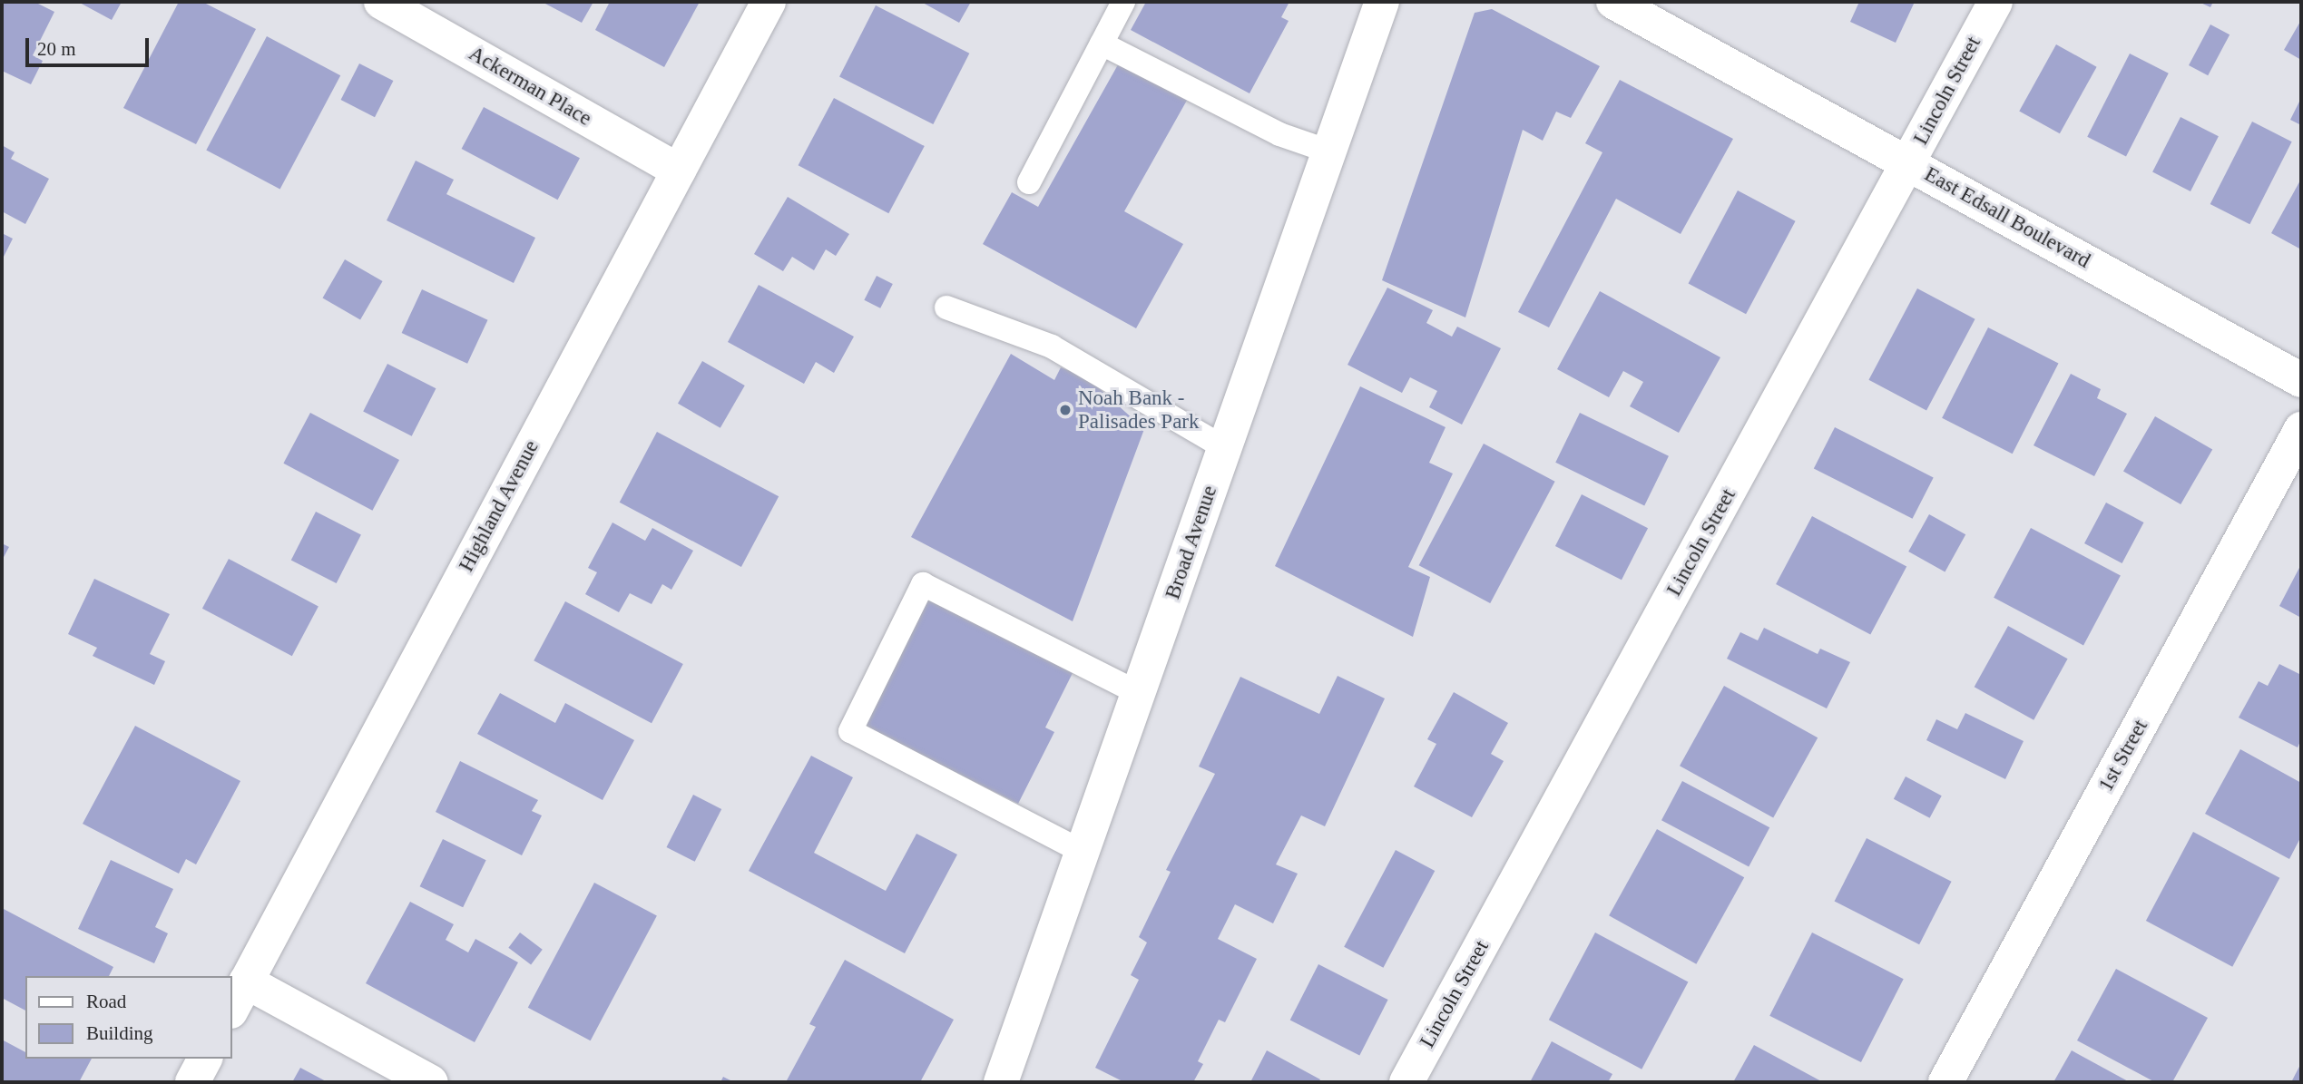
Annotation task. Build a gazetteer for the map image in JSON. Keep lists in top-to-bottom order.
{
  "streets": {
    "street": [
      "Ackerman Place",
      "Lincoln Street",
      "East Edsall Boulevard",
      "Highland Avenue",
      "Broad Avenue",
      "1st Street"
    ]
  },
  "crossings": [
    ["Ackerman Place", "Highland Avenue"],
    ["Lincoln Street", "East Edsall Boulevard"]
  ],
  "places": ["Noah Bank - Palisades Park"],
  "legend": ["Road", "Building"],
  "scale_bar": "20 m"
}
